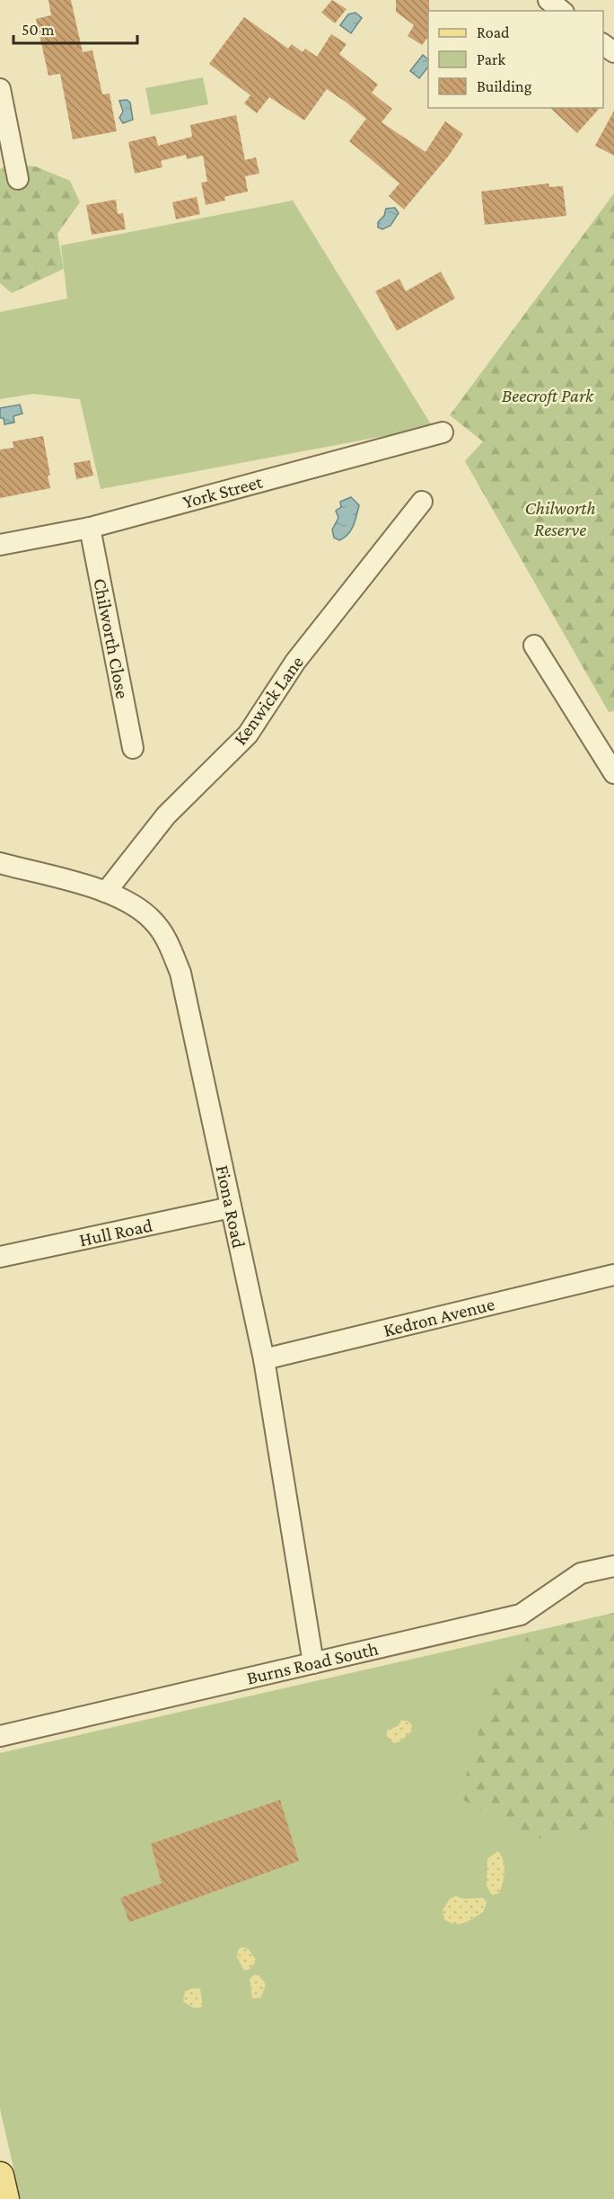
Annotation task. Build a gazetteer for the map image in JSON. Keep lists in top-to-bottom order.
{
  "streets": {
    "street": [
      "York Street",
      "Chilworth Close",
      "Kenwick Lane",
      "Fiona Road",
      "Hull Road",
      "Kedron Avenue",
      "Burns Road South"
    ]
  },
  "crossings": [
    ["York Street", "Chilworth Close"],
    ["Kenwick Lane", "Fiona Road"],
    ["Fiona Road", "Hull Road"],
    ["Fiona Road", "Kedron Avenue"],
    ["Fiona Road", "Burns Road South"]
  ],
  "parks": ["Beecroft Park", "Chilworth Reserve"],
  "legend": ["Road", "Park", "Building"],
  "scale_bar": "50 m"
}
